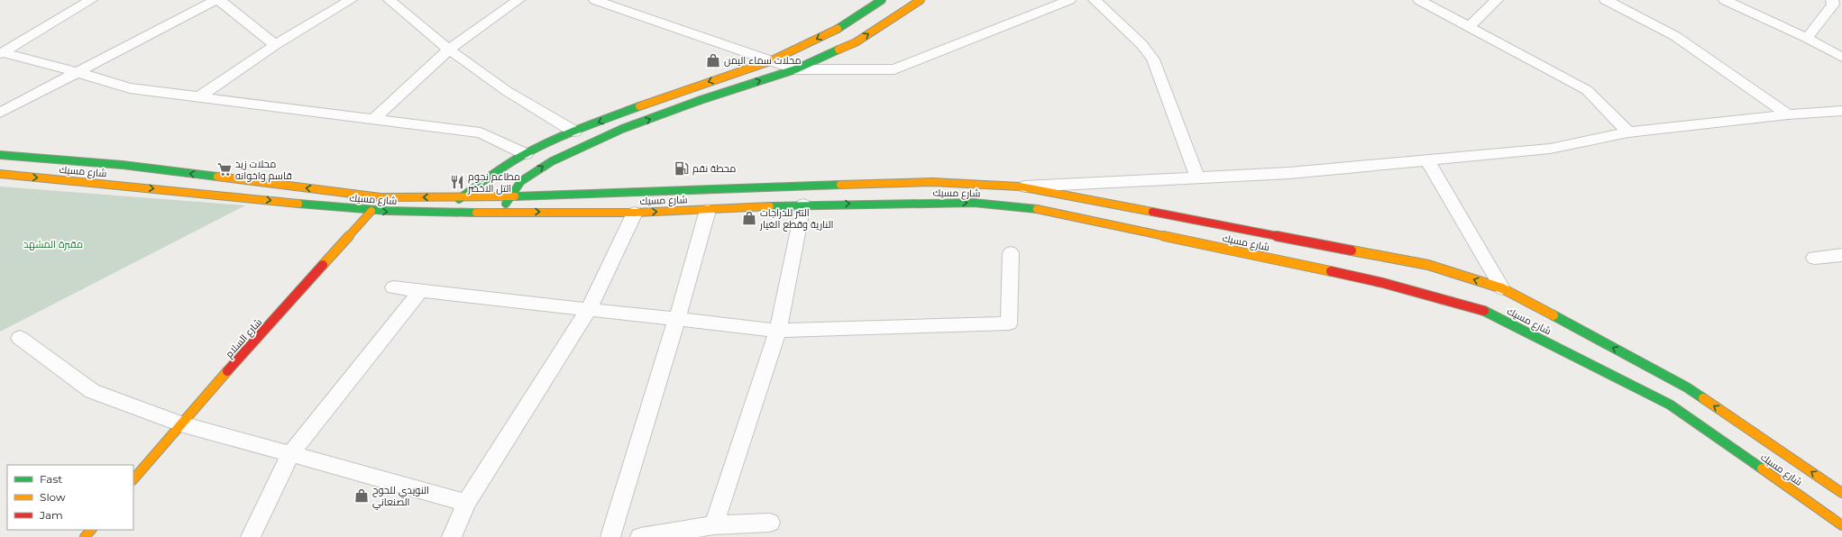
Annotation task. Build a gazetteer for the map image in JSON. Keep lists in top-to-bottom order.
{
  "streets": {
    "street": ["شارع مسيك", "شارع السلام"]
  },
  "crossings": [
    ["شارع مسيك", "شارع السلام"]
  ],
  "parks": ["مقبرة المشهد"],
  "places": {
    "shop": ["محلات سماء اليمن", "التتر للدراجات النارية وقطع الغيار", "النويدي للحوح الصنعاني"],
    "fuel station": ["محطة نقم"],
    "supermarket": ["محلات زيد قاسم واخوانه"],
    "restaurant": ["مطاعم نجوم التل الاخضر"]
  },
  "legend": ["Fast", "Slow", "Jam"]
}
